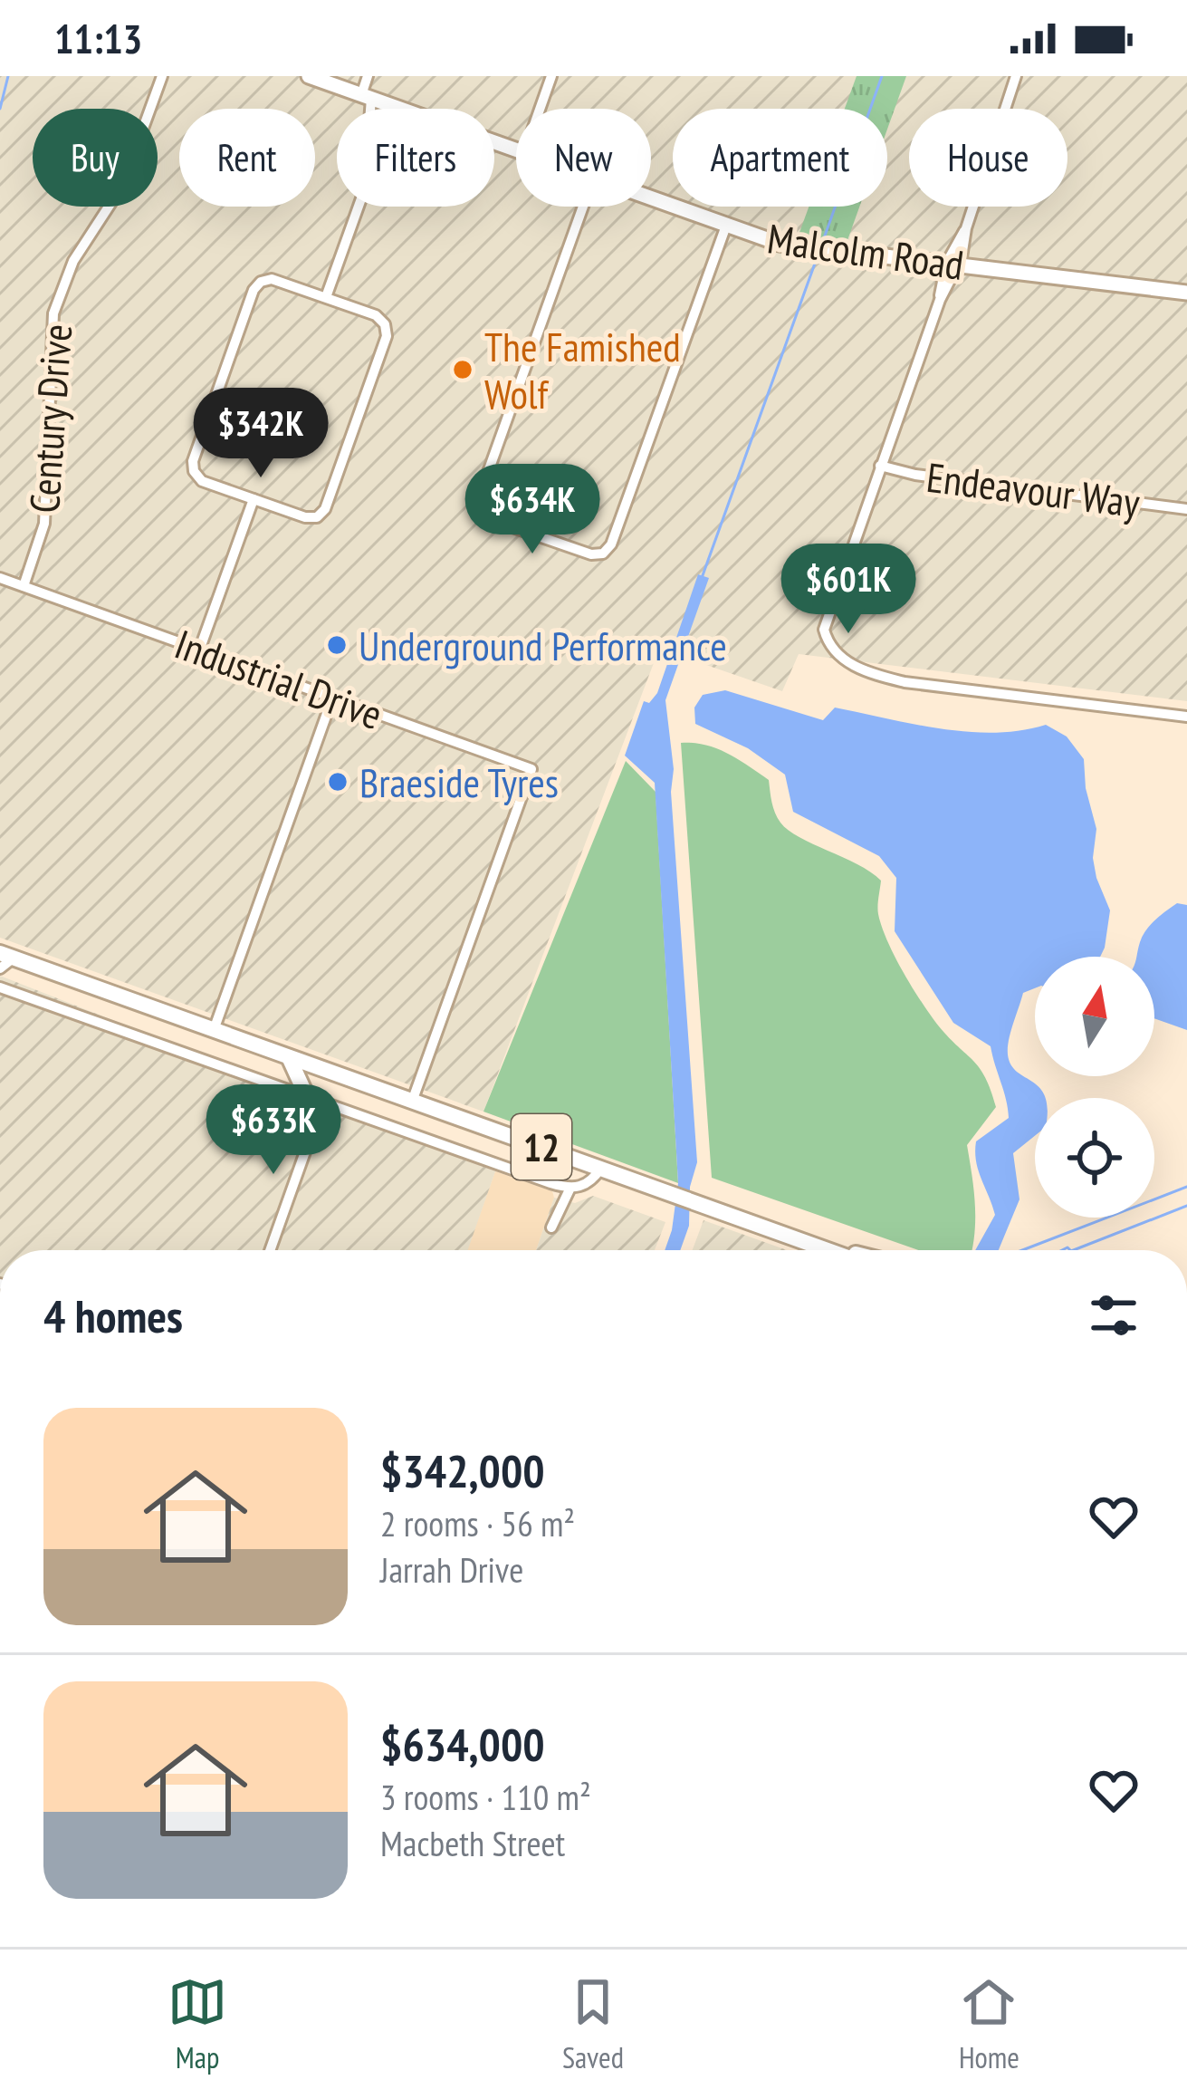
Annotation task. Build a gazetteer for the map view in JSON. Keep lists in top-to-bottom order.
{
  "streets": {
    "main road": ["12"],
    "street": [
      "Malcolm Road",
      "Century Drive",
      "Endeavour Way",
      "Industrial Drive"
    ]
  },
  "crossings": [
    ["Century Drive", "Industrial Drive"],
    ["Industrial Drive", "12"]
  ],
  "places": ["The Famished Wolf", "Underground Performance", "Braeside Tyres"],
  "north": "top",
  "page": {
    "status": "11:13",
    "chip": [
      "Buy",
      "Rent",
      "Filters",
      "New",
      "Apartment",
      "House"
    ],
    "price": [
      "$342K",
      "$634K",
      "$601K",
      "$633K"
    ],
    "heading": "4 homes",
    "list": [
      {
        "name": "$342,000",
        "note": "2 rooms · 56 m² · Jarrah Drive"
      },
      {
        "name": "$634,000",
        "note": "3 rooms · 110 m² · Macbeth Street"
      }
    ],
    "tabs": ["Map", "Saved", "Home"]
  }
}
